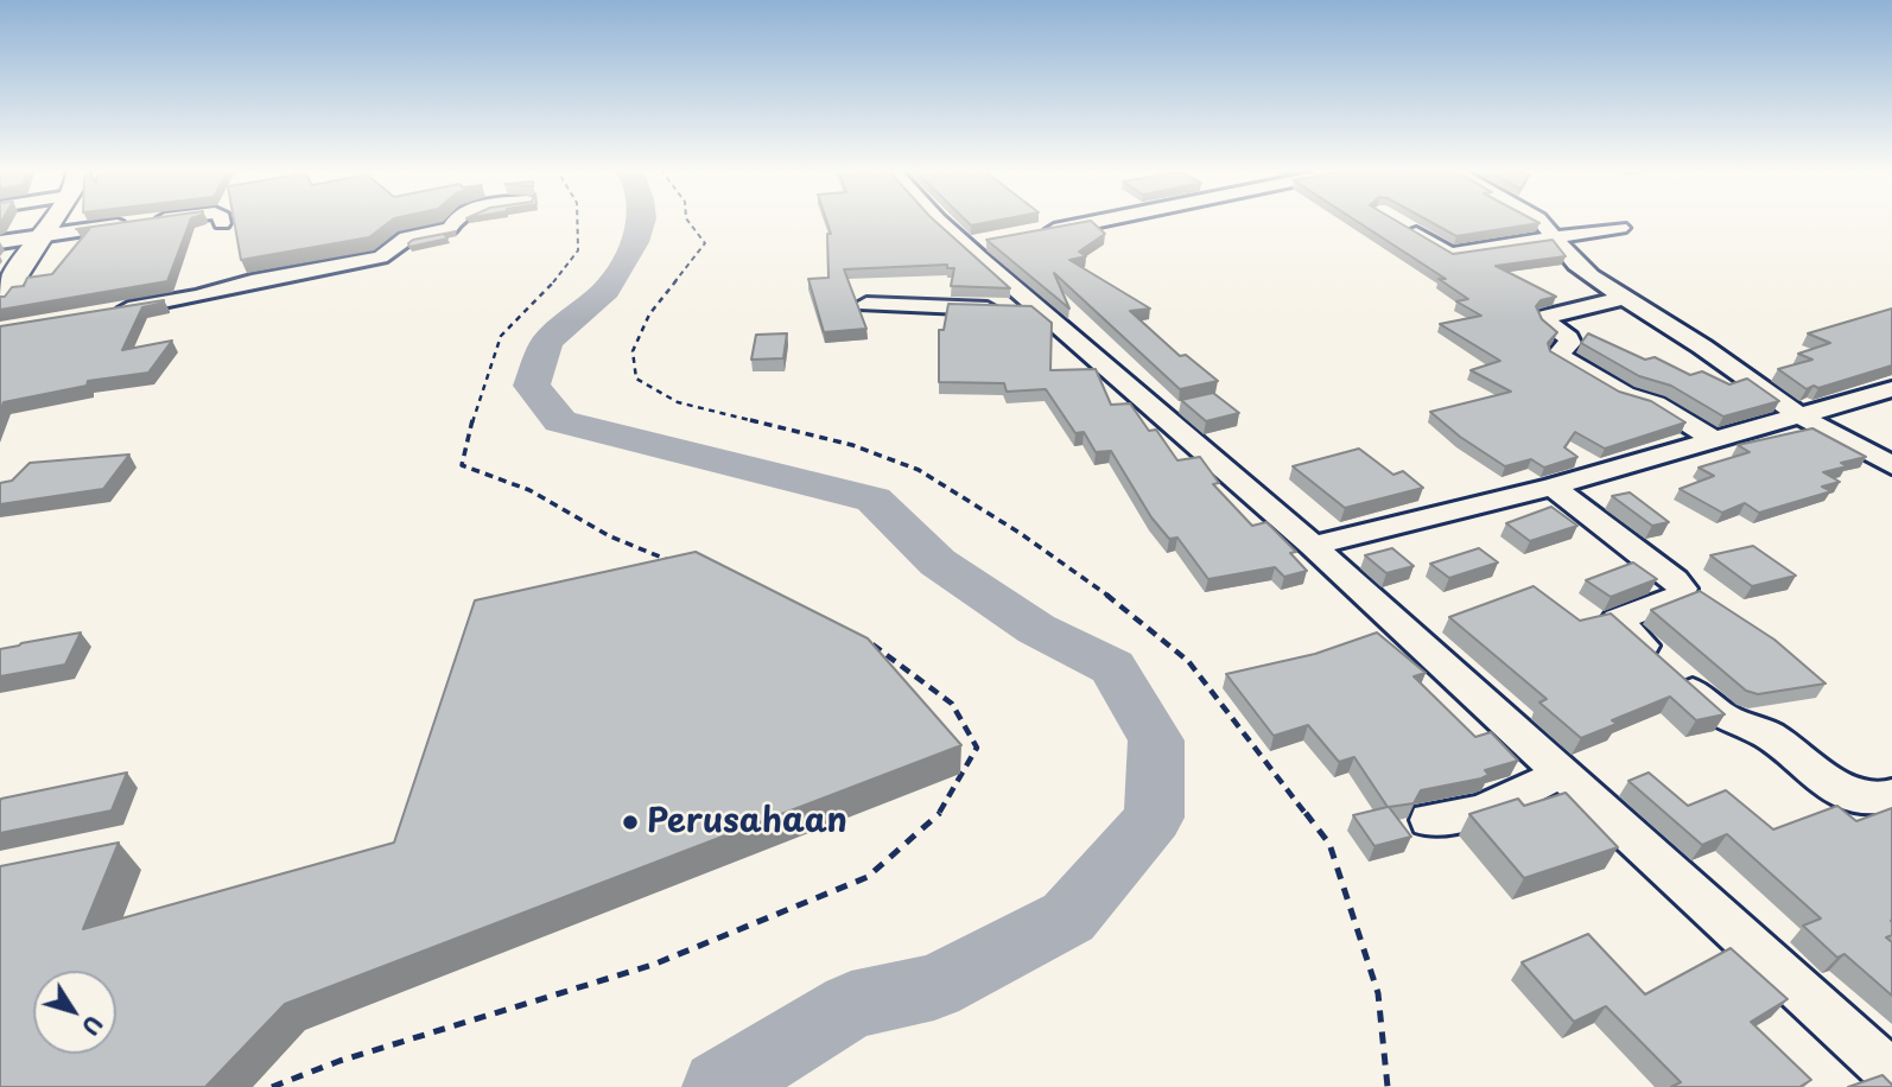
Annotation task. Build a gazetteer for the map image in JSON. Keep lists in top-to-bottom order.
{
  "places": ["Perusahaan"],
  "north": "bottom right"
}
